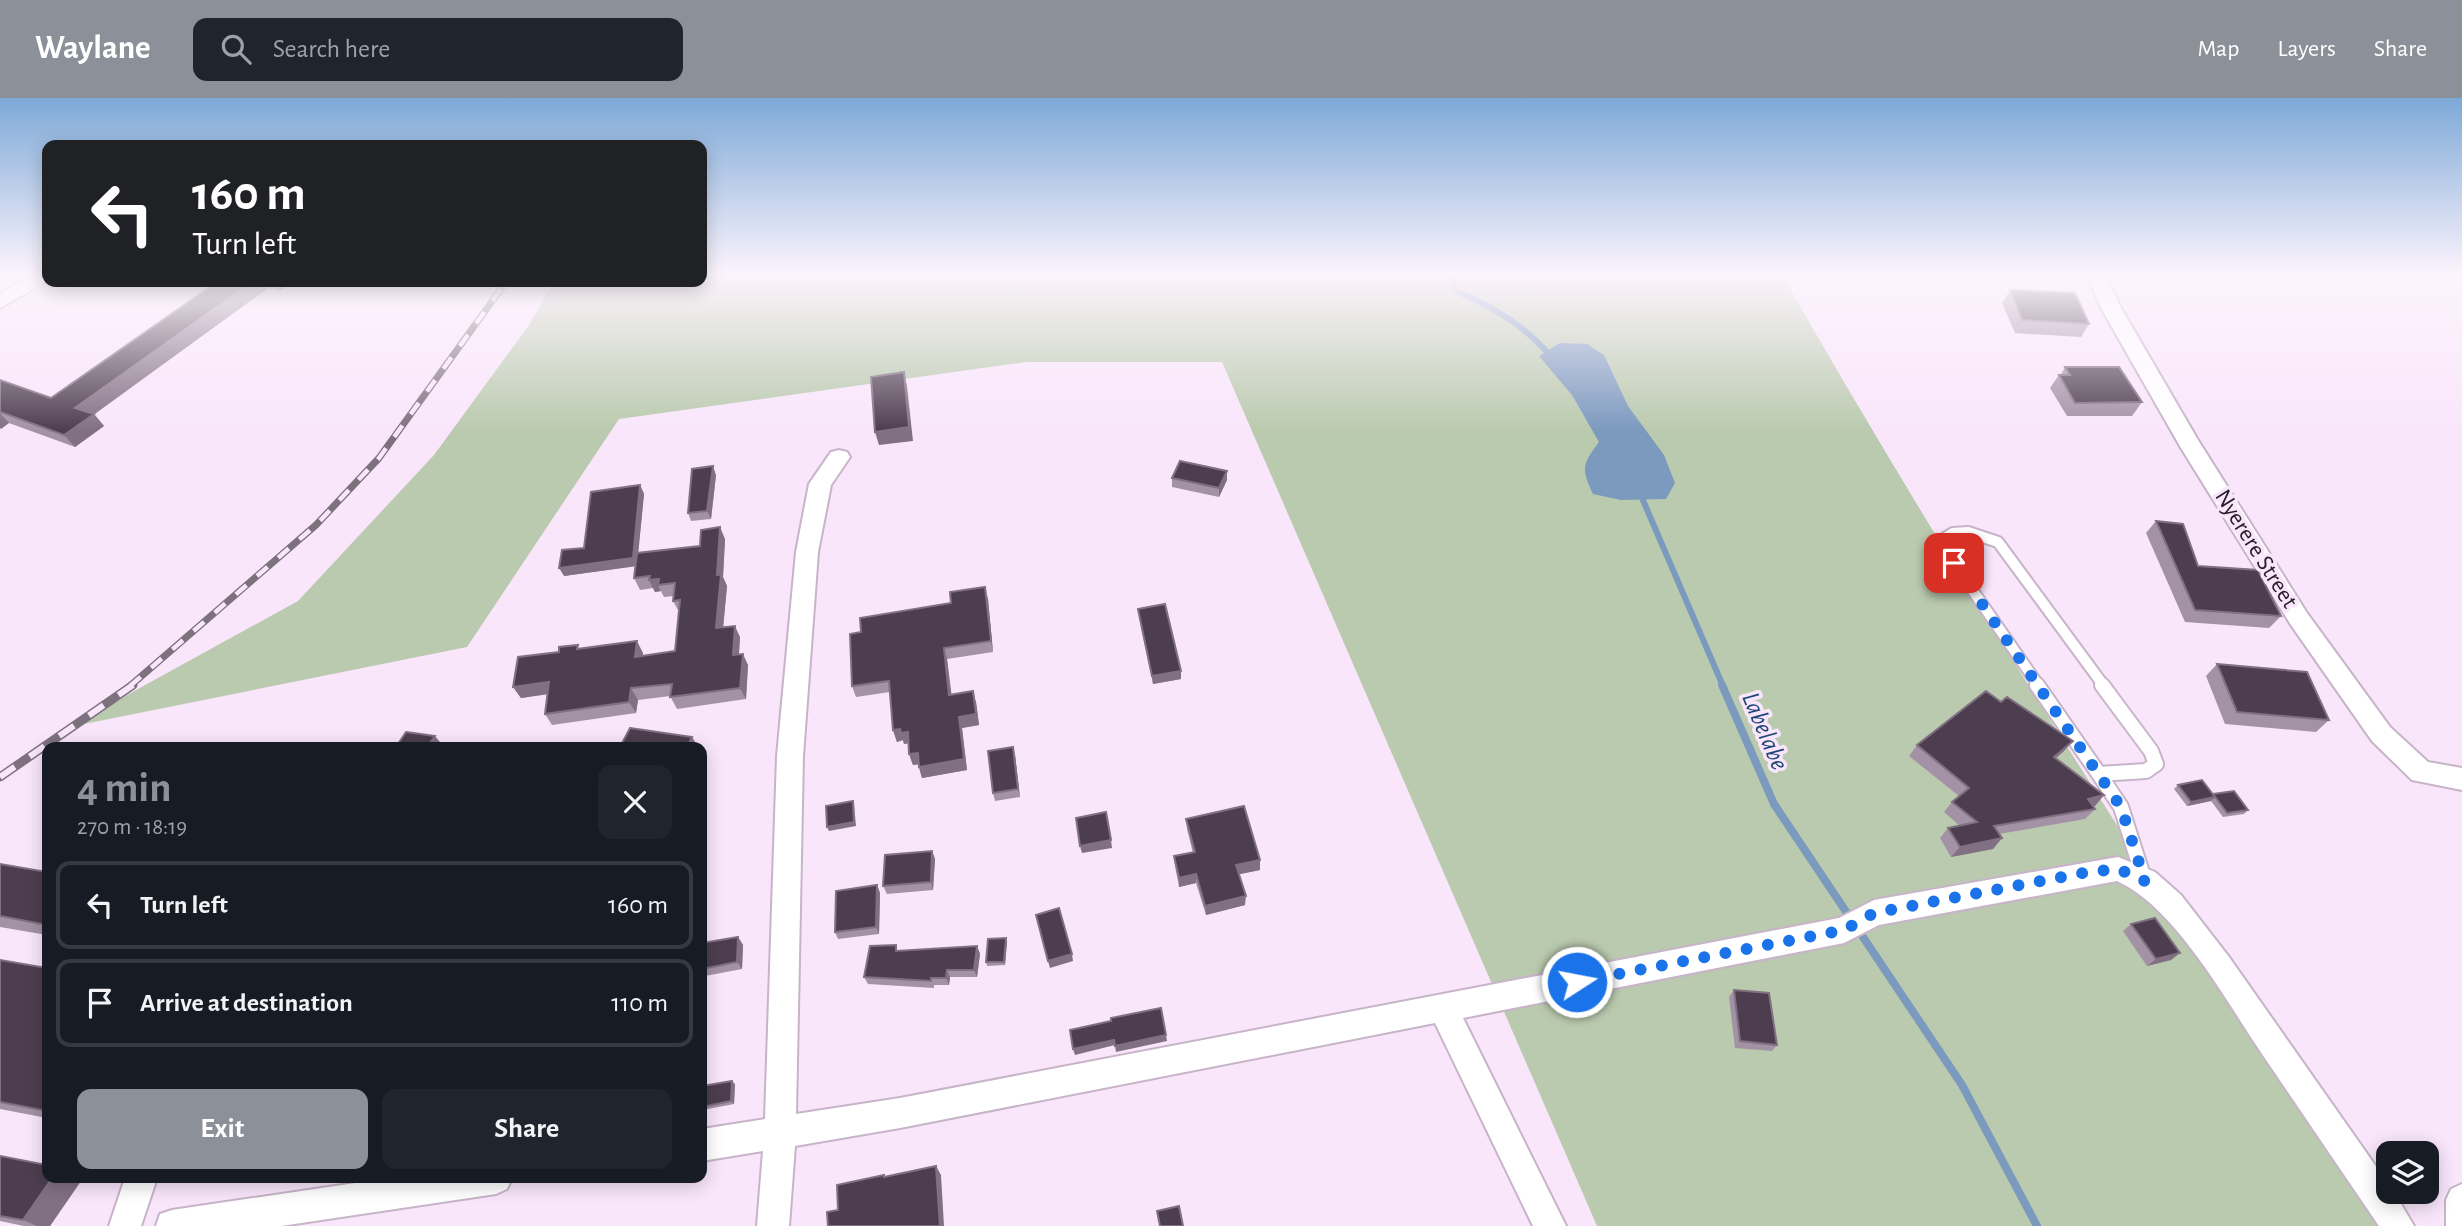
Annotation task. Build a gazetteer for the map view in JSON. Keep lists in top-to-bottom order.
{
  "streets": {
    "street": ["Nyerere Street"]
  },
  "water": ["Labelabe"],
  "page": {
    "header": "Waylane",
    "search": "Search here",
    "nav": ["Map", "Layers", "Share"],
    "turn": ["160 m", "Turn left"],
    "heading": ["4 min", "270 m · 18:19"],
    "list": [
      {
        "name": "Turn left",
        "value": "160 m"
      },
      {
        "name": "Arrive at destination",
        "value": "110 m"
      }
    ],
    "buttons": ["Exit", "Share"]
  }
}
